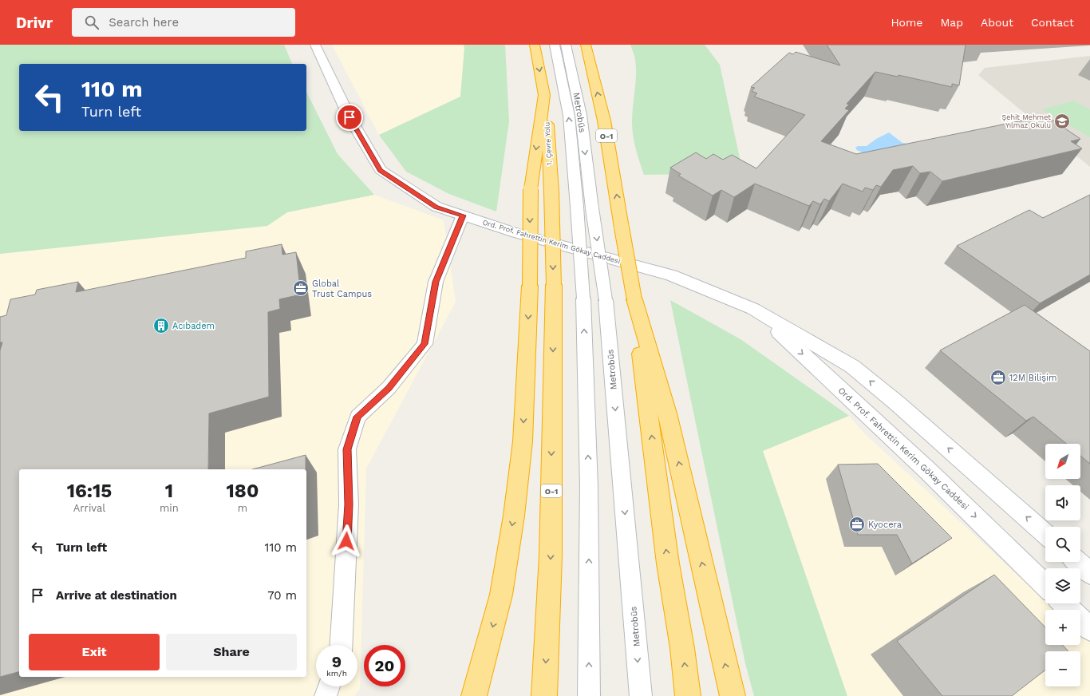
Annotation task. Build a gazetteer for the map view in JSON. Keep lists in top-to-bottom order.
{
  "streets": {
    "highway": ["O-1", "1. Çevre Yolu"],
    "street": ["Ord. Prof. Fahrettin Kerim Gökay Caddesi"],
    "lane": ["Metrobüs"]
  },
  "crossings": [
    ["O-1", "1. Çevre Yolu"]
  ],
  "places": {
    "school or university": ["Şehit Mehmet Yılmaz Okulu"],
    "office": ["Global Trust Campus", "12M Bilişim", "Kyocera"],
    "building": ["Acıbadem"]
  },
  "north": "bottom left",
  "page": {
    "header": "Drivr",
    "search": "Search here",
    "nav": [
      "Home",
      "Map",
      "About",
      "Contact"
    ],
    "turn": ["110 m", "Turn left"],
    "map_buttons": ["+", "−"],
    "eta": [
      "16:15",
      "Arrival",
      "1",
      "min",
      "180",
      "m"
    ],
    "list": [
      {
        "name": "Turn left",
        "value": "110 m"
      },
      {
        "name": "Arrive at destination",
        "value": "70 m"
      }
    ],
    "buttons": ["Exit", "Share"],
    "speed": "9 km/h",
    "limit": "20"
  }
}
